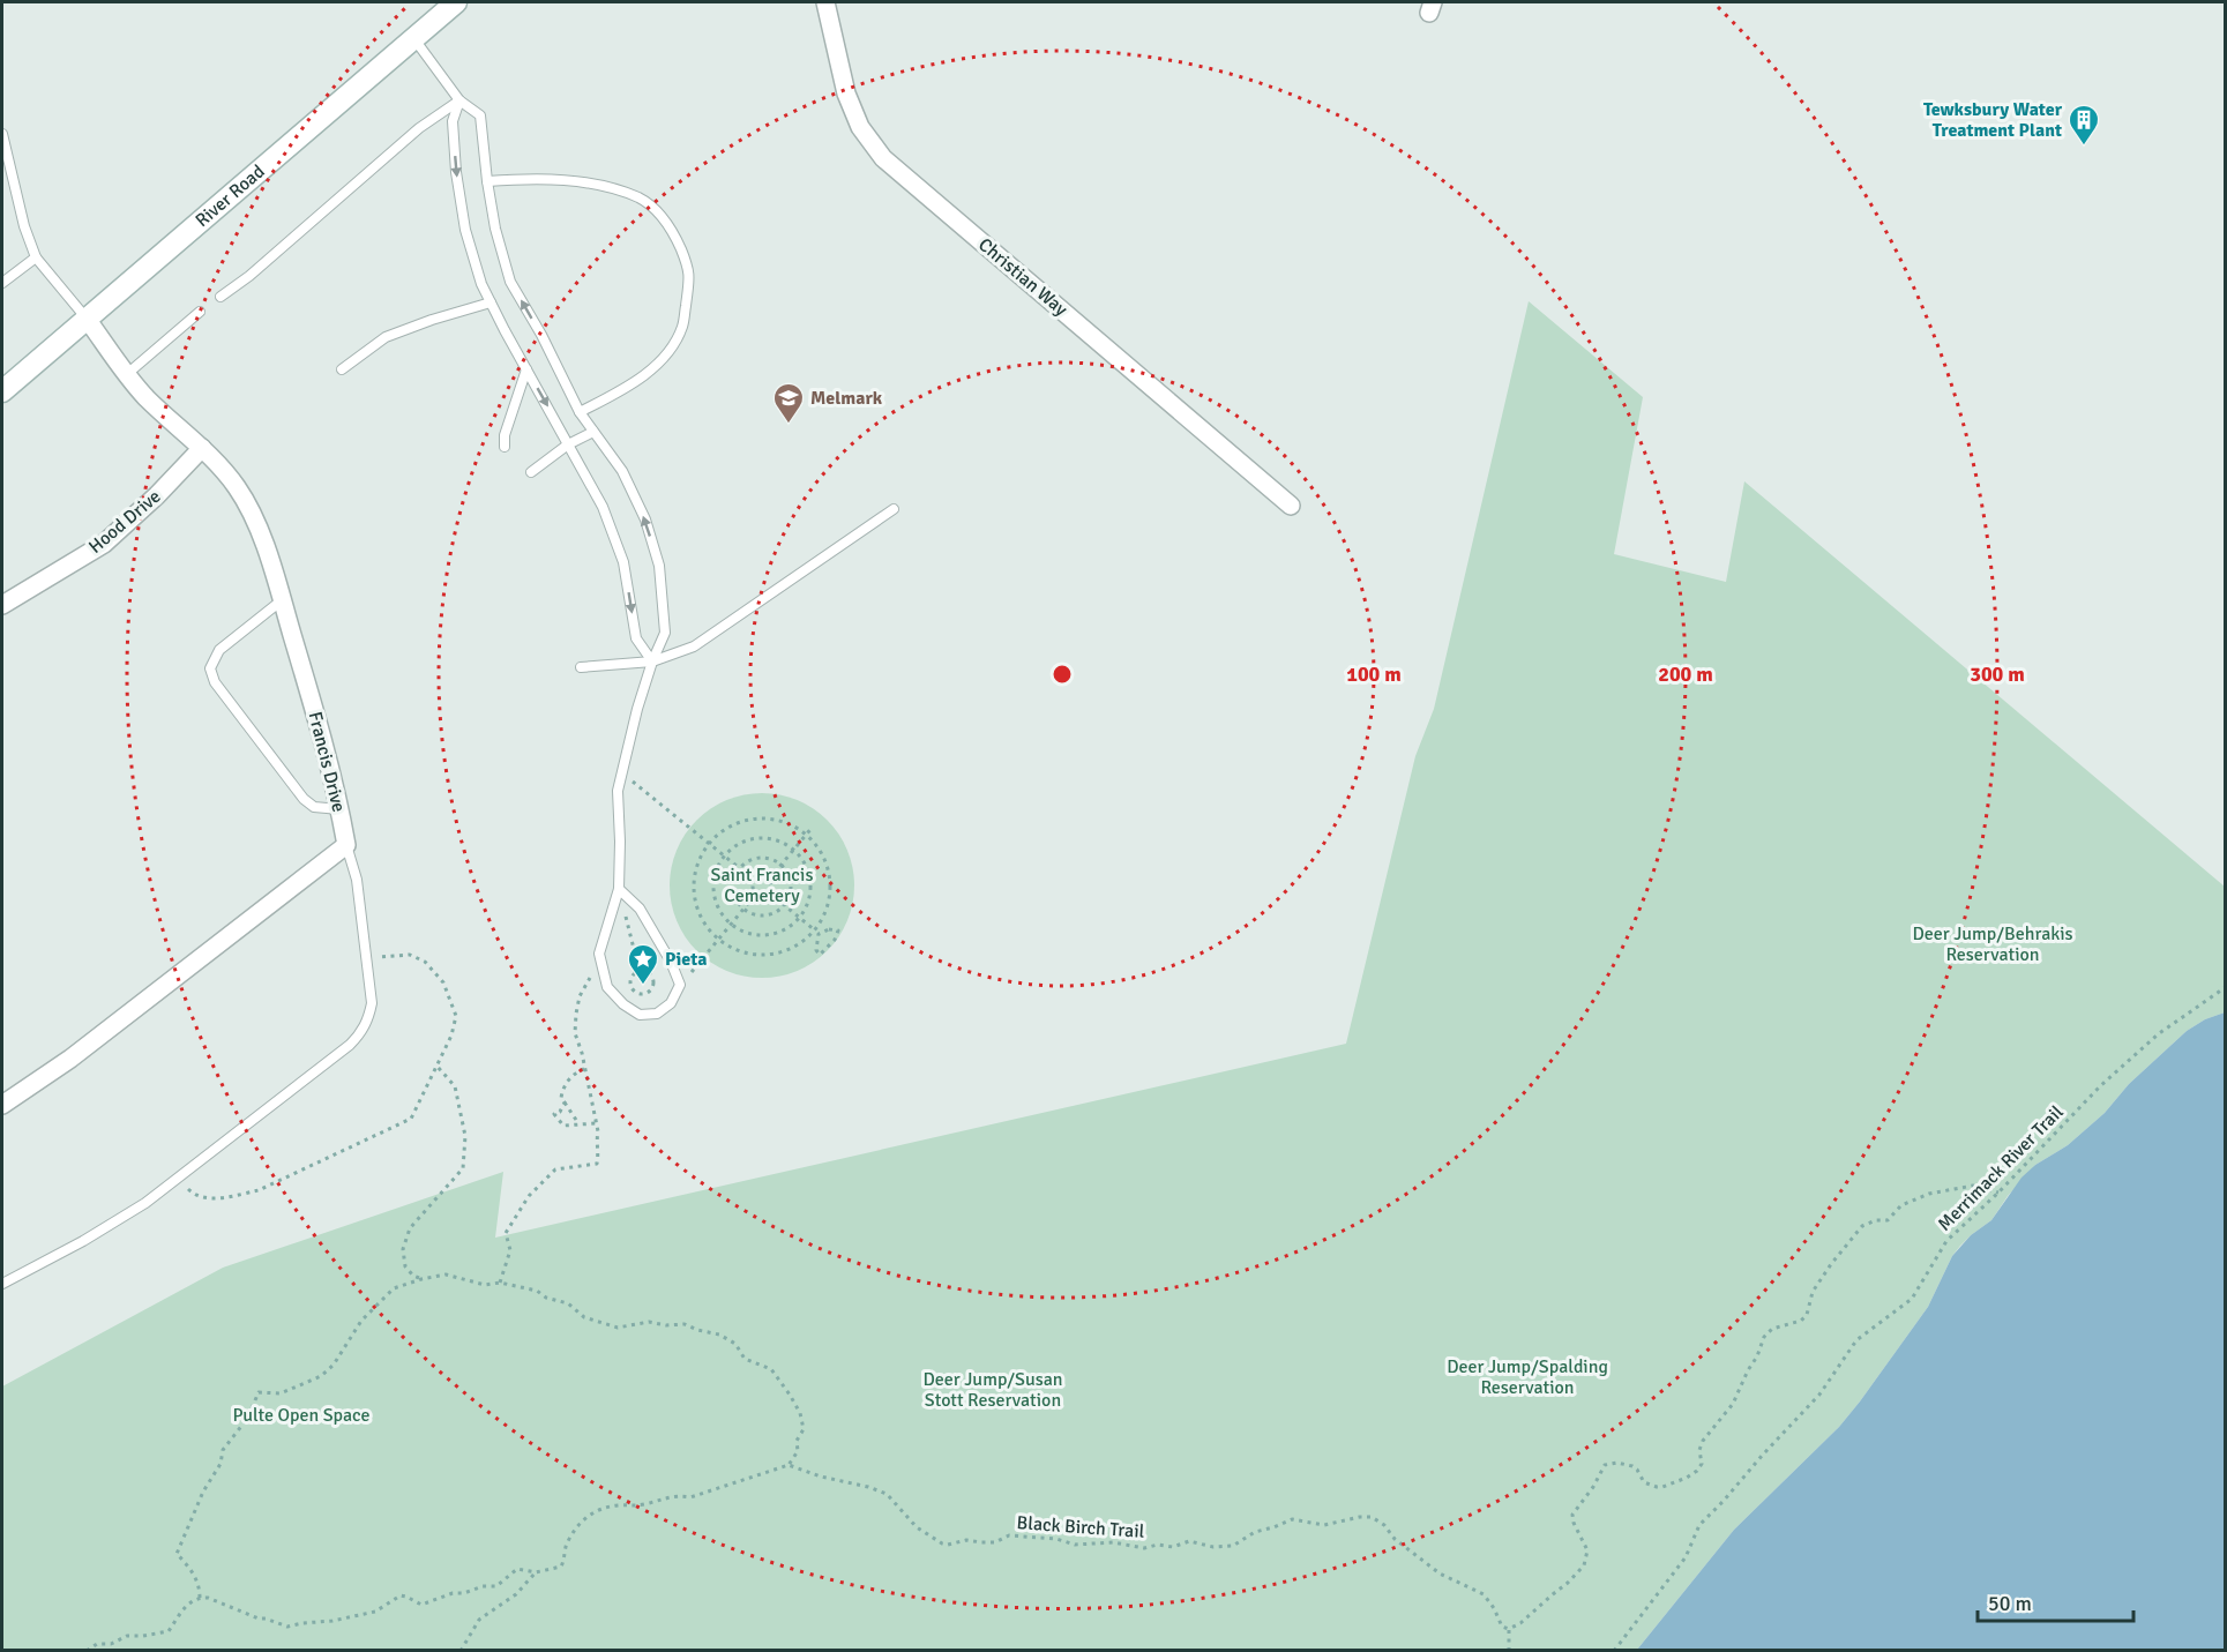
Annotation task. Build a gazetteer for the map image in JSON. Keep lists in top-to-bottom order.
{
  "streets": {
    "main road": ["River Road"],
    "street": ["Christian Way", "Hood Drive", "Francis Drive"],
    "path": ["Merrimack River Trail", "Black Birch Trail"]
  },
  "crossings": [
    ["River Road", "Francis Drive"],
    ["Hood Drive", "Francis Drive"]
  ],
  "parks": [
    "Saint Francis Cemetery",
    "Deer Jump/Behrakis Reservation",
    "Deer Jump/Spalding Reservation",
    "Deer Jump/Susan Stott Reservation",
    "Pulte Open Space"
  ],
  "places": {
    "building": ["Tewksbury Water Treatment Plant"],
    "school or university": ["Melmark"],
    "place": ["Pieta"]
  },
  "scale_bar": "50 m",
  "rings": ["100 m", "200 m", "300 m"]
}
